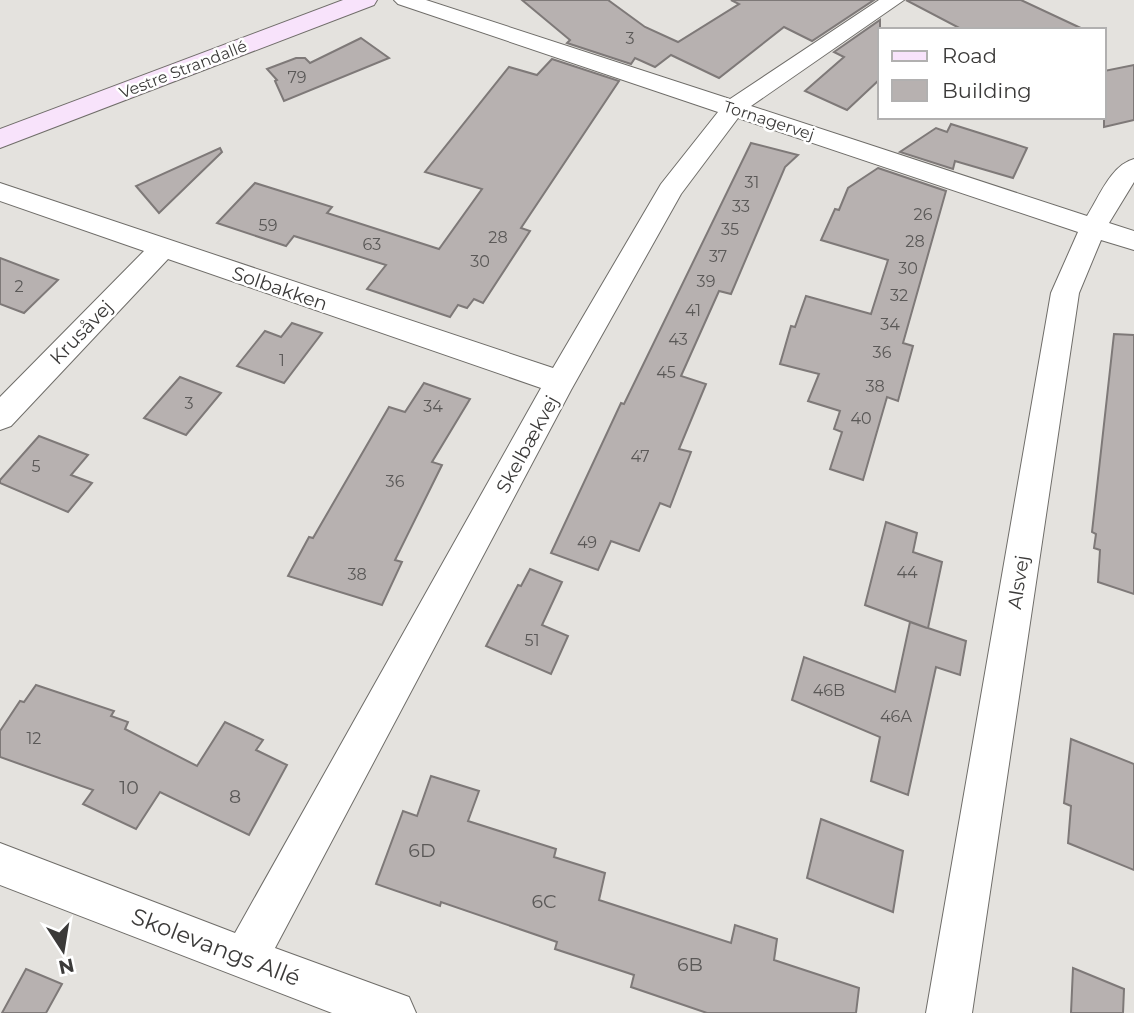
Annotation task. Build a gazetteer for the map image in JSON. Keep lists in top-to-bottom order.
{
  "streets": {
    "street": [
      "Vestre Strandallé",
      "Tornagervej",
      "Solbakken",
      "Krusåvej",
      "Skelbækvej",
      "Alsvej",
      "Skolevangs Allé"
    ]
  },
  "crossings": [
    ["Tornagervej", "Skelbækvej"],
    ["Tornagervej", "Alsvej"],
    ["Solbakken", "Krusåvej"],
    ["Solbakken", "Skelbækvej"],
    ["Skelbækvej", "Skolevangs Allé"]
  ],
  "house_numbers": [
    "3",
    "79",
    "31",
    "33",
    "26",
    "59",
    "35",
    "28",
    "28",
    "63",
    "37",
    "30",
    "30",
    "39",
    "2",
    "32",
    "41",
    "34",
    "43",
    "36",
    "1",
    "45",
    "38",
    "3",
    "34",
    "40",
    "47",
    "5",
    "36",
    "49",
    "44",
    "38",
    "51",
    "46B",
    "46A",
    "12",
    "10",
    "8",
    "6D",
    "6C",
    "6B"
  ],
  "legend": ["Road", "Building"],
  "north": "bottom"
}
